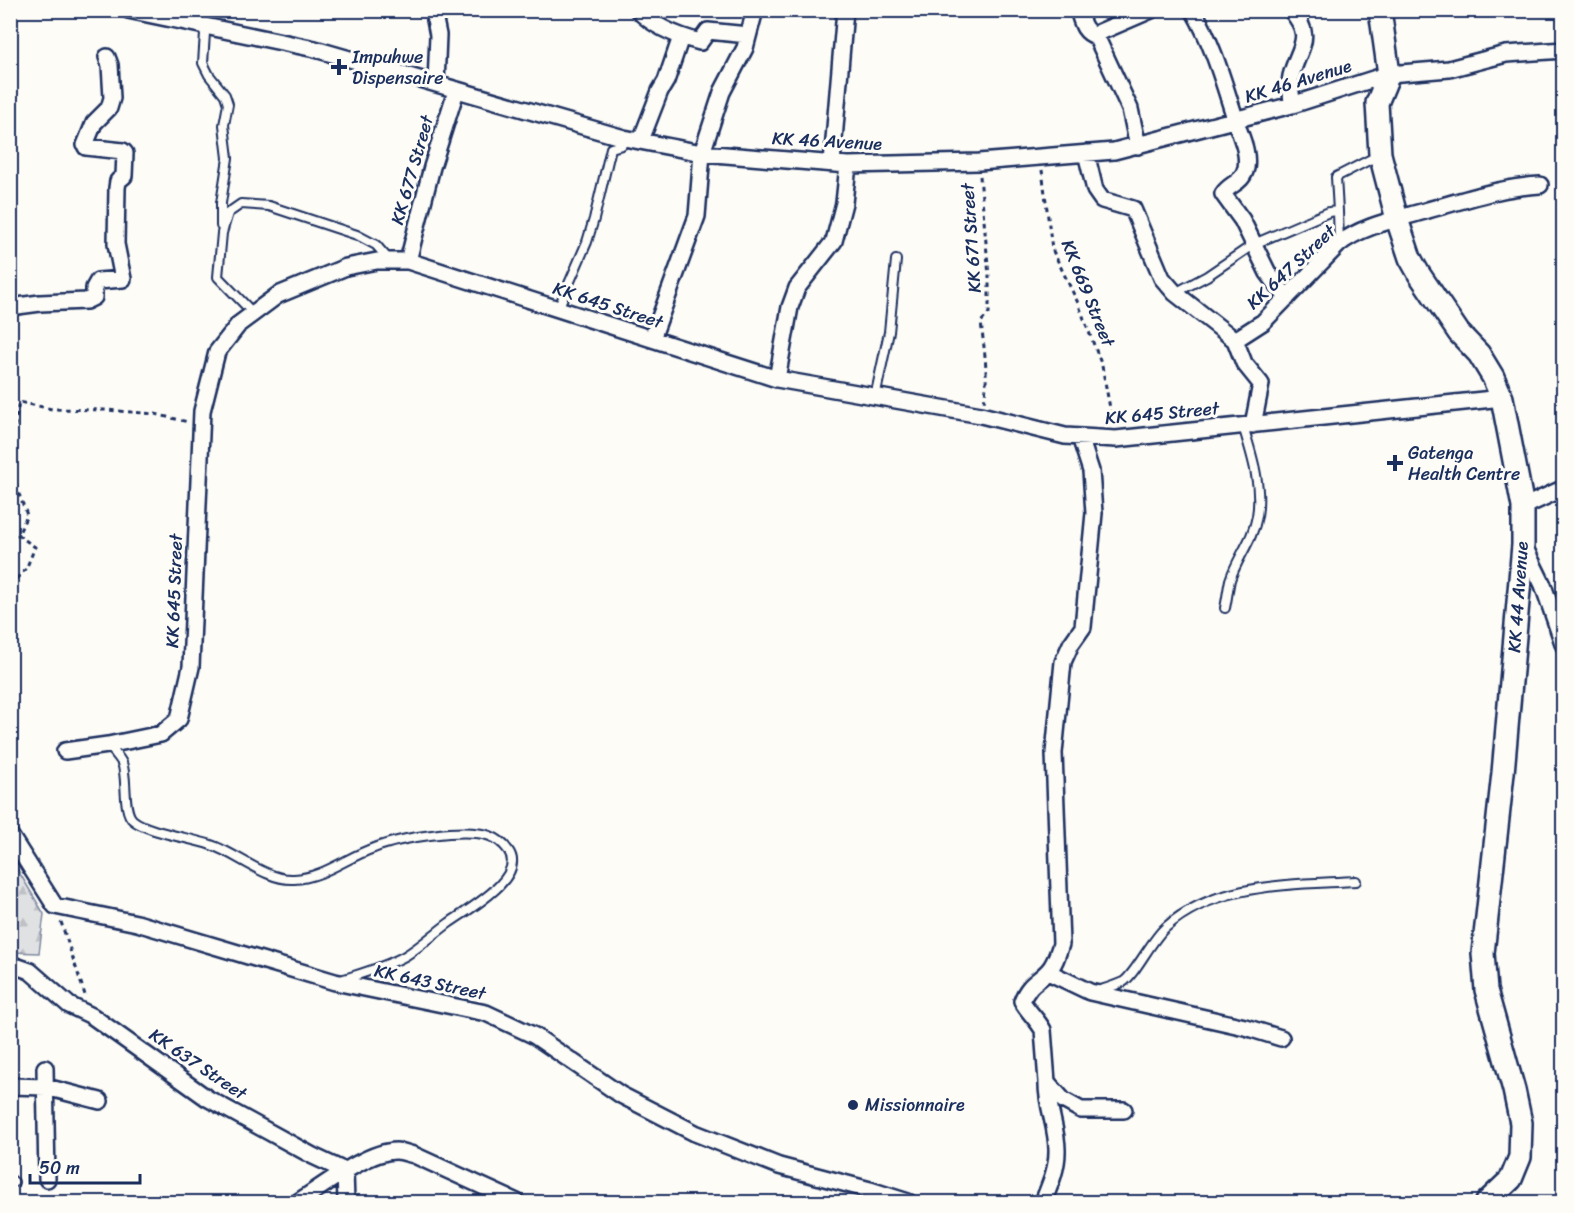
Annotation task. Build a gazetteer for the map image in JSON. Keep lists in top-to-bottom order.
{
  "streets": {
    "main road": ["KK 44 Avenue"],
    "street": [
      "KK 46 Avenue",
      "KK 677 Street",
      "KK 647 Street",
      "KK 645 Street",
      "KK 643 Street",
      "KK 637 Street"
    ],
    "path": ["KK 671 Street", "KK 669 Street"]
  },
  "crossings": [
    ["KK 46 Avenue", "KK 677 Street"],
    ["KK 46 Avenue", "KK 671 Street"],
    ["KK 46 Avenue", "KK 669 Street"],
    ["KK 46 Avenue", "KK 44 Avenue"],
    ["KK 677 Street", "KK 645 Street"],
    ["KK 671 Street", "KK 645 Street"],
    ["KK 647 Street", "KK 44 Avenue"],
    ["KK 669 Street", "KK 645 Street"],
    ["KK 645 Street", "KK 44 Avenue"]
  ],
  "places": {
    "health": ["Impuhwe Dispensaire", "Gatenga Health Centre"],
    "other": ["Missionnaire"]
  },
  "scale_bar": "50 m"
}
